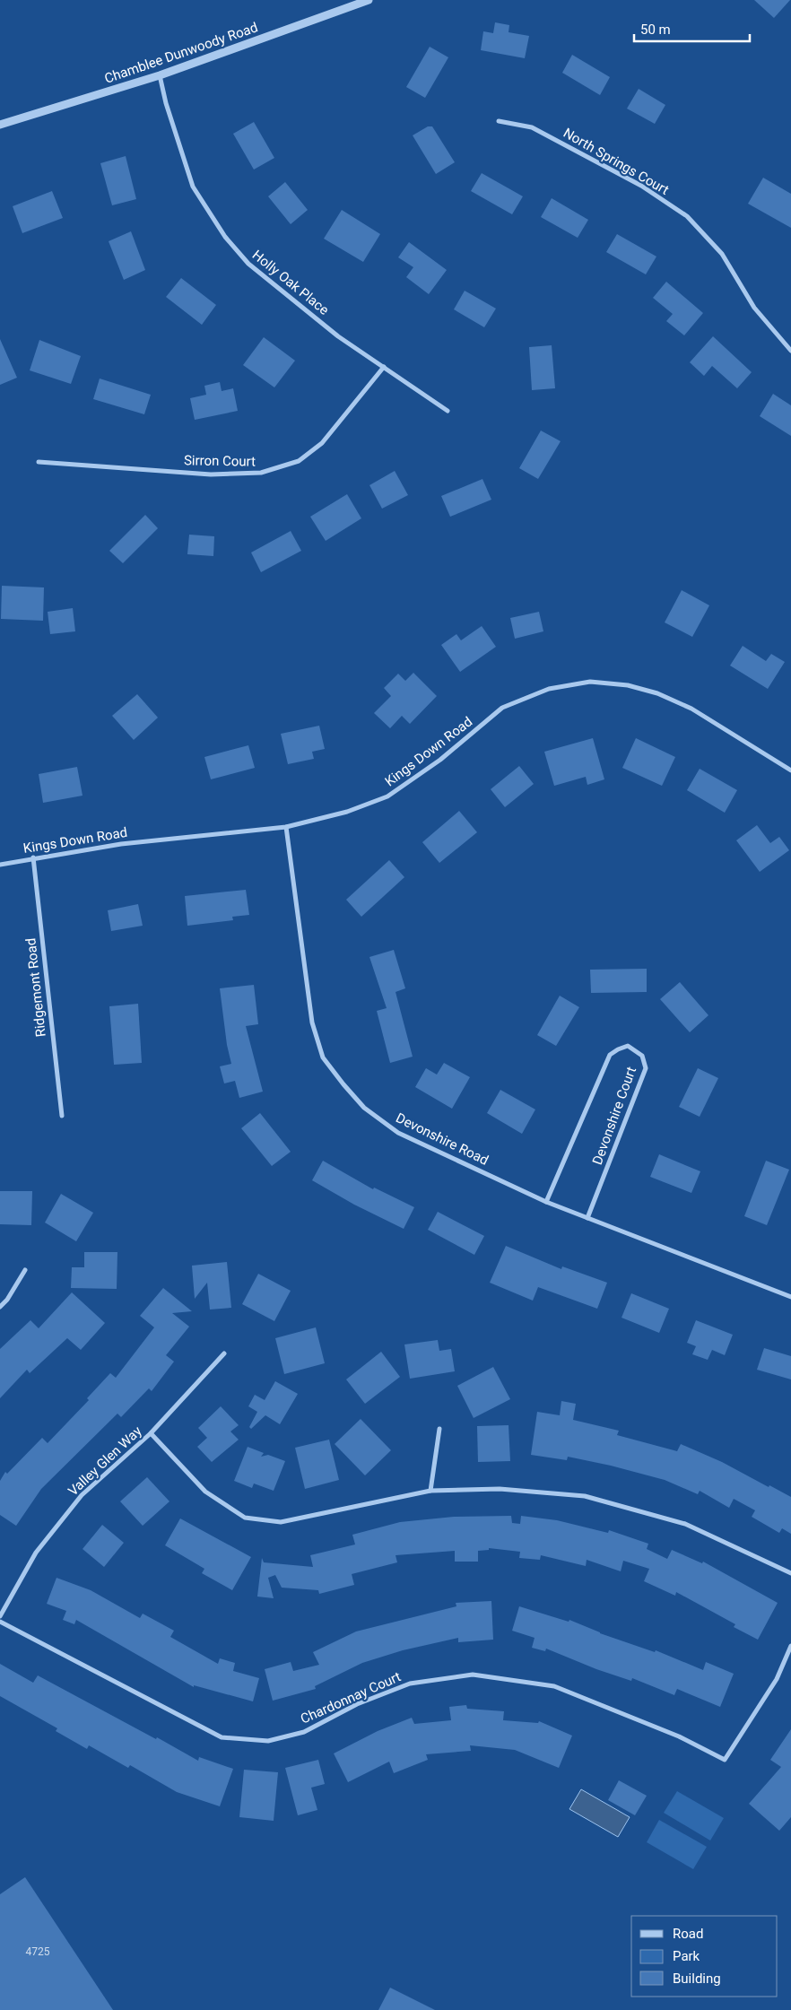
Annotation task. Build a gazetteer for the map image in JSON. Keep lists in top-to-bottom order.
{
  "streets": {
    "street": [
      "Chamblee Dunwoody Road",
      "North Springs Court",
      "Holly Oak Place",
      "Sirron Court",
      "Kings Down Road",
      "Ridgemont Road",
      "Devonshire Court",
      "Devonshire Road",
      "Valley Glen Way",
      "Chardonnay Court"
    ]
  },
  "crossings": [
    ["Chamblee Dunwoody Road", "Holly Oak Place"],
    ["Holly Oak Place", "Sirron Court"],
    ["Kings Down Road", "Ridgemont Road"],
    ["Kings Down Road", "Devonshire Road"],
    ["Devonshire Court", "Devonshire Road"]
  ],
  "house_numbers": ["4725"],
  "legend": ["Road", "Park", "Building"],
  "scale_bar": "50 m"
}
